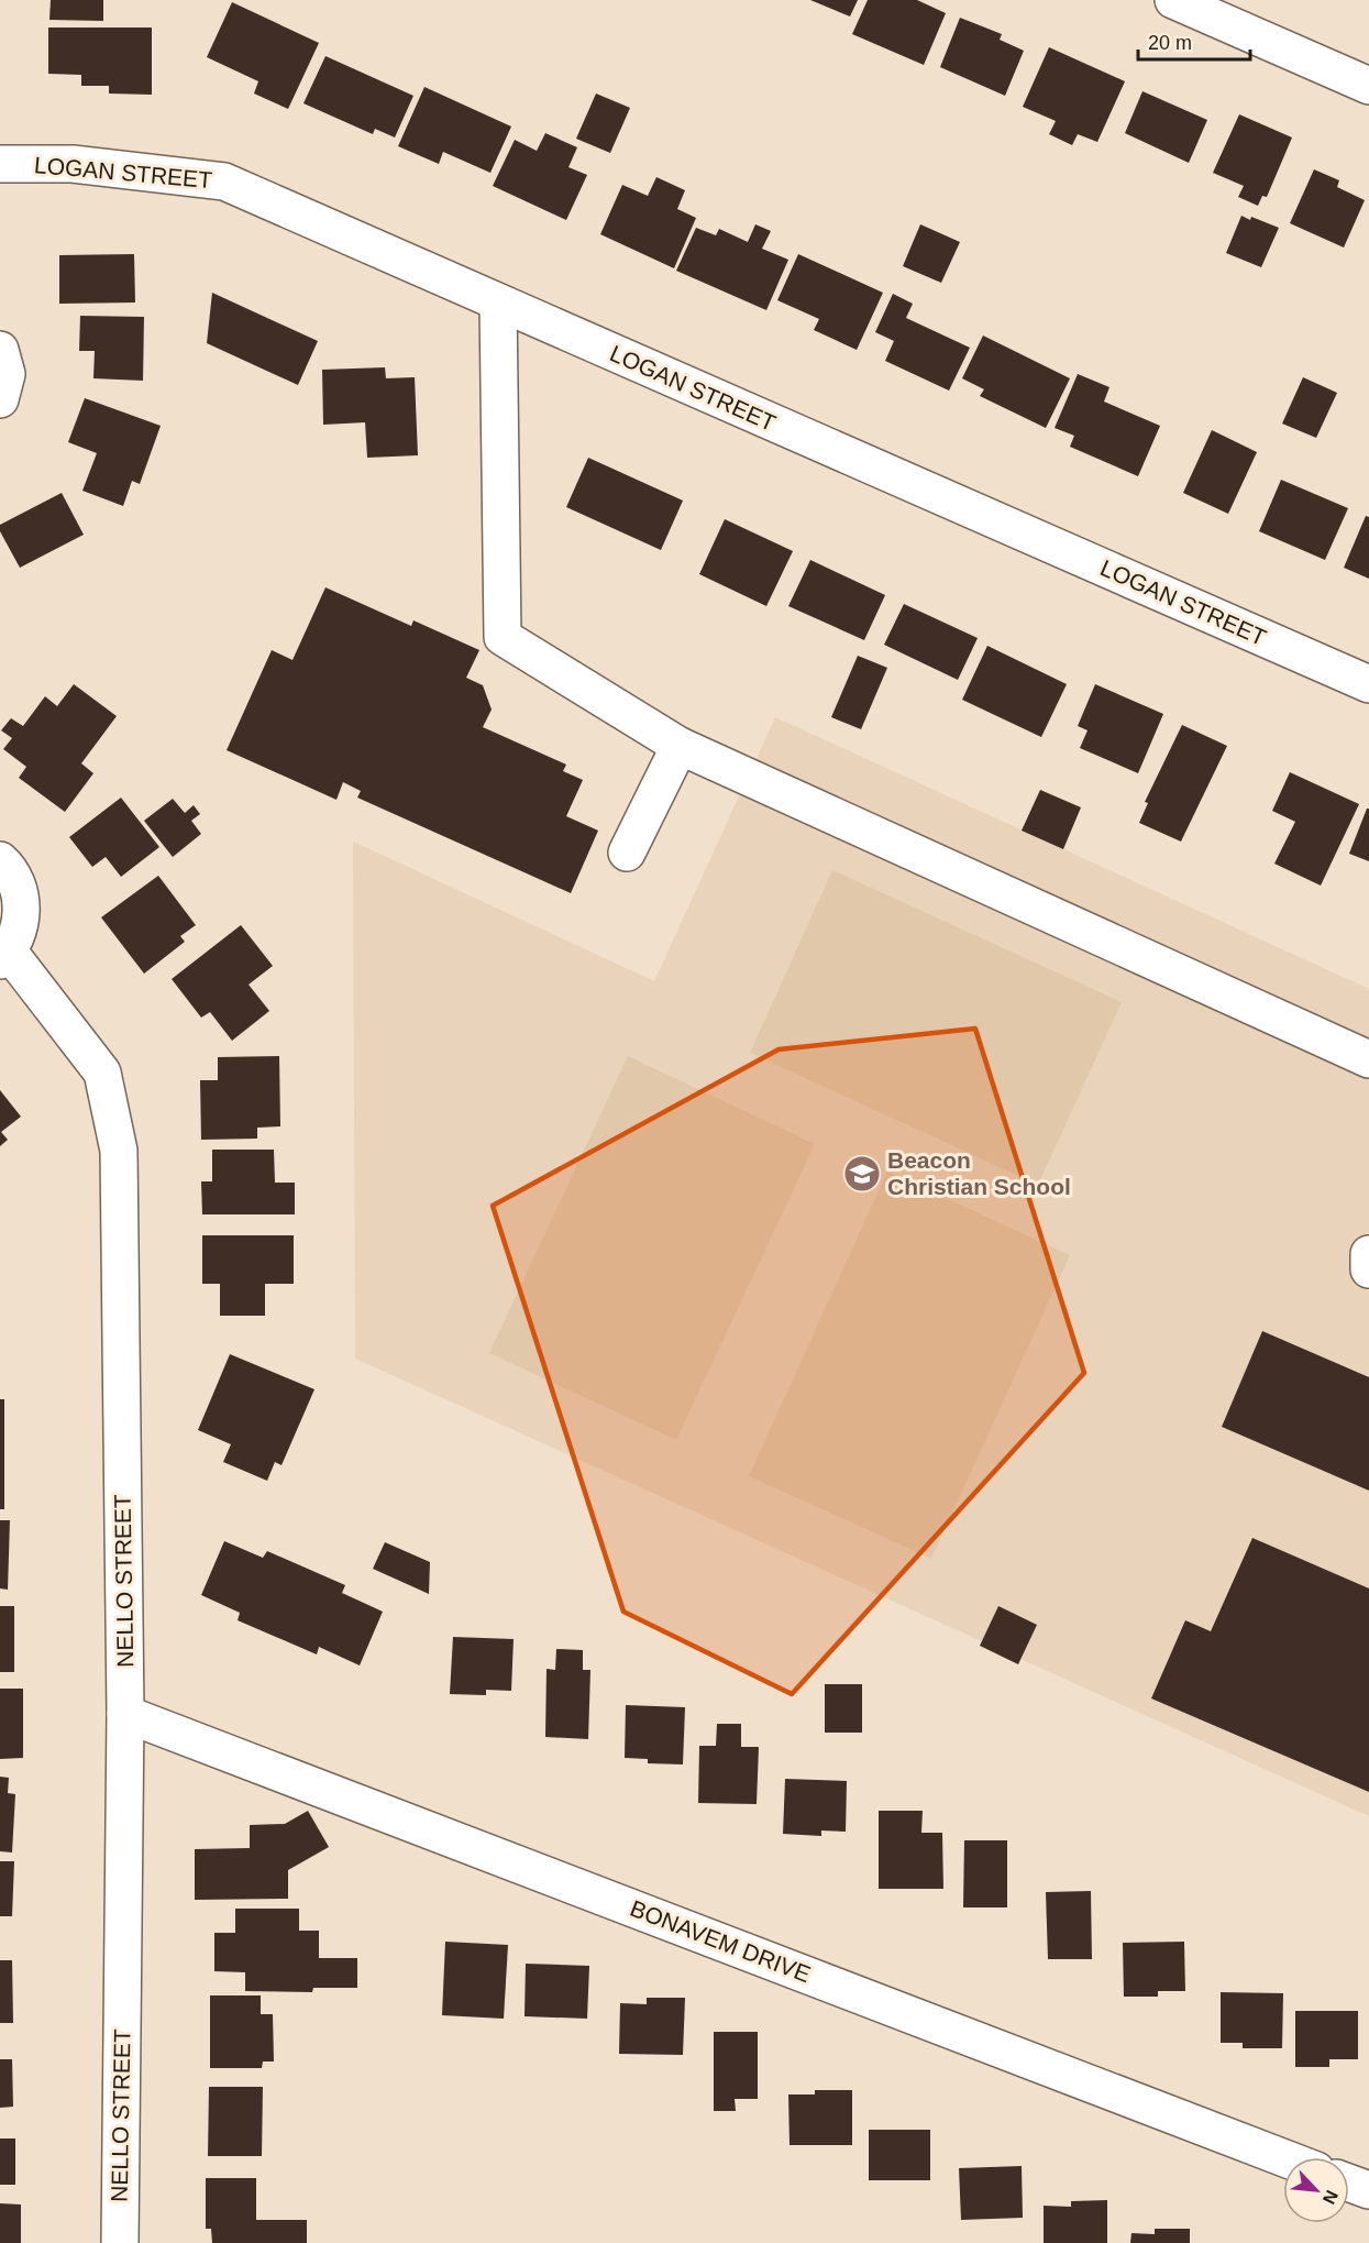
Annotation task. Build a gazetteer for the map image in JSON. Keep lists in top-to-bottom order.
{
  "streets": {
    "street": ["LOGAN STREET", "NELLO STREET", "BONAVEM DRIVE"]
  },
  "crossings": [
    ["NELLO STREET", "BONAVEM DRIVE"]
  ],
  "places": {
    "school or university": ["Beacon Christian School"]
  },
  "scale_bar": "20 m",
  "north": "bottom right"
}
